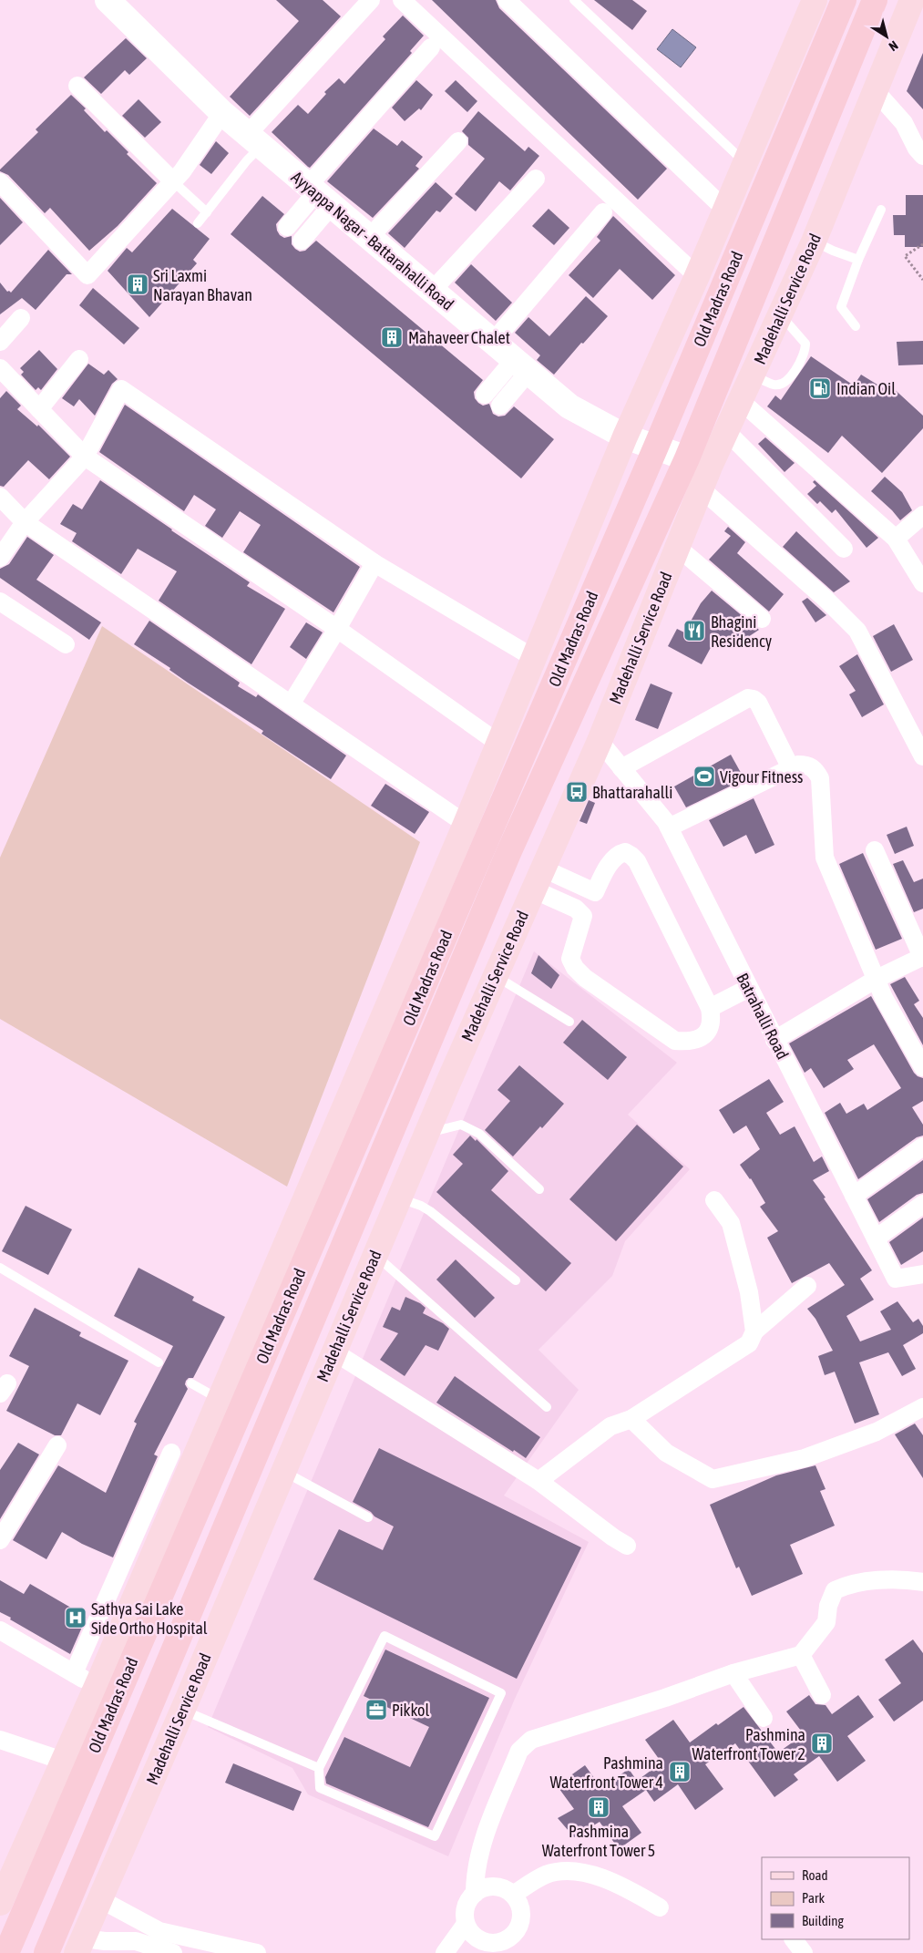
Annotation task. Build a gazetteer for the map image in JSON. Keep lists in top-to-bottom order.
{
  "streets": {
    "highway": ["Old Madras Road"],
    "main road": ["Ayyappa Nagar - Battarahalli Road", "Madehalli Service Road"],
    "street": ["Batrahalli Road"]
  },
  "crossings": [
    ["Ayyappa Nagar - Battarahalli Road", "Old Madras Road"],
    ["Madehalli Service Road", "Batrahalli Road"]
  ],
  "places": {
    "building": [
      "Sri Laxmi Narayan Bhavan",
      "Mahaveer Chalet",
      "Pashmina Waterfront Tower 2",
      "Pashmina Waterfront Tower 4",
      "Pashmina Waterfront Tower 5"
    ],
    "fuel station": ["Indian Oil"],
    "restaurant": ["Bhagini Residency"],
    "sports": ["Vigour Fitness"],
    "bus stop": ["Bhattarahalli"],
    "hospital": ["Sathya Sai Lake Side Ortho Hospital"],
    "office": ["Pikkol"]
  },
  "legend": ["Road", "Park", "Building"],
  "north": "bottom right"
}
